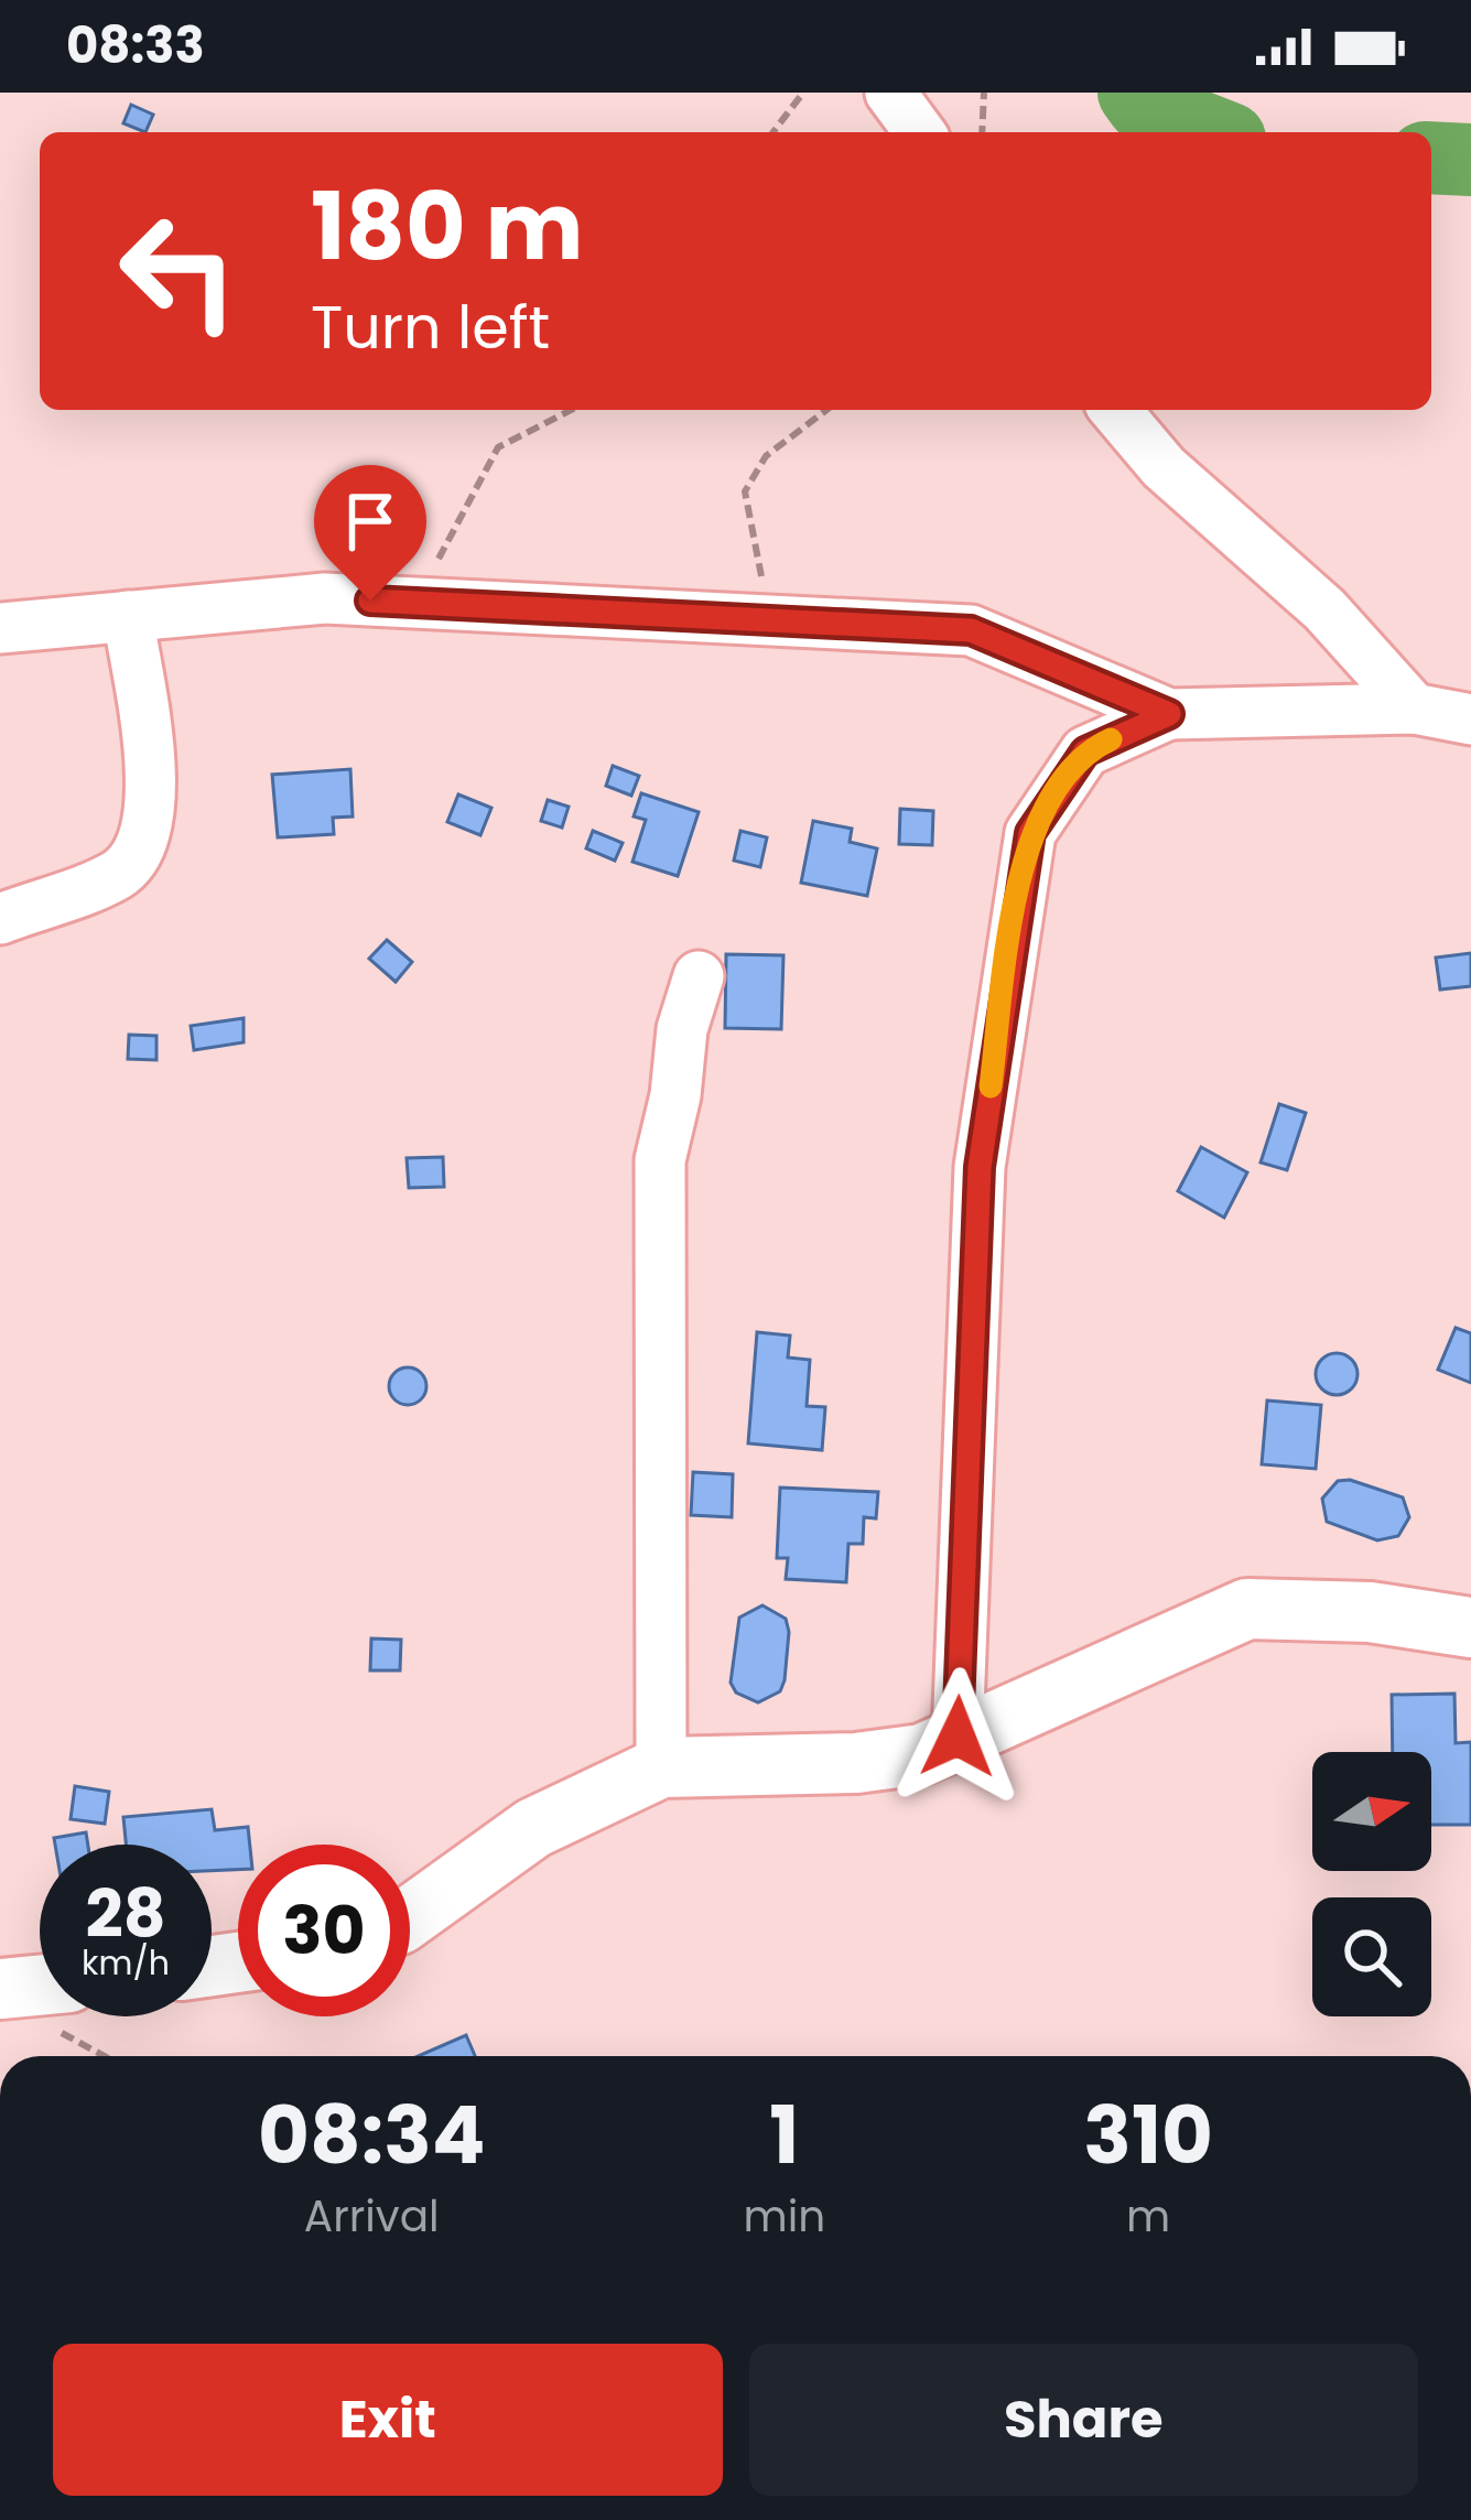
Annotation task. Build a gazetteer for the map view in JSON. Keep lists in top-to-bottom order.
{
  "north": "right",
  "page": {
    "status": "08:33",
    "turn": ["180 m", "Turn left"],
    "speed": "28 km/h",
    "limit": "30",
    "eta": [
      "08:34",
      "Arrival",
      "1",
      "min",
      "310",
      "m"
    ],
    "buttons": ["Exit", "Share"]
  }
}
